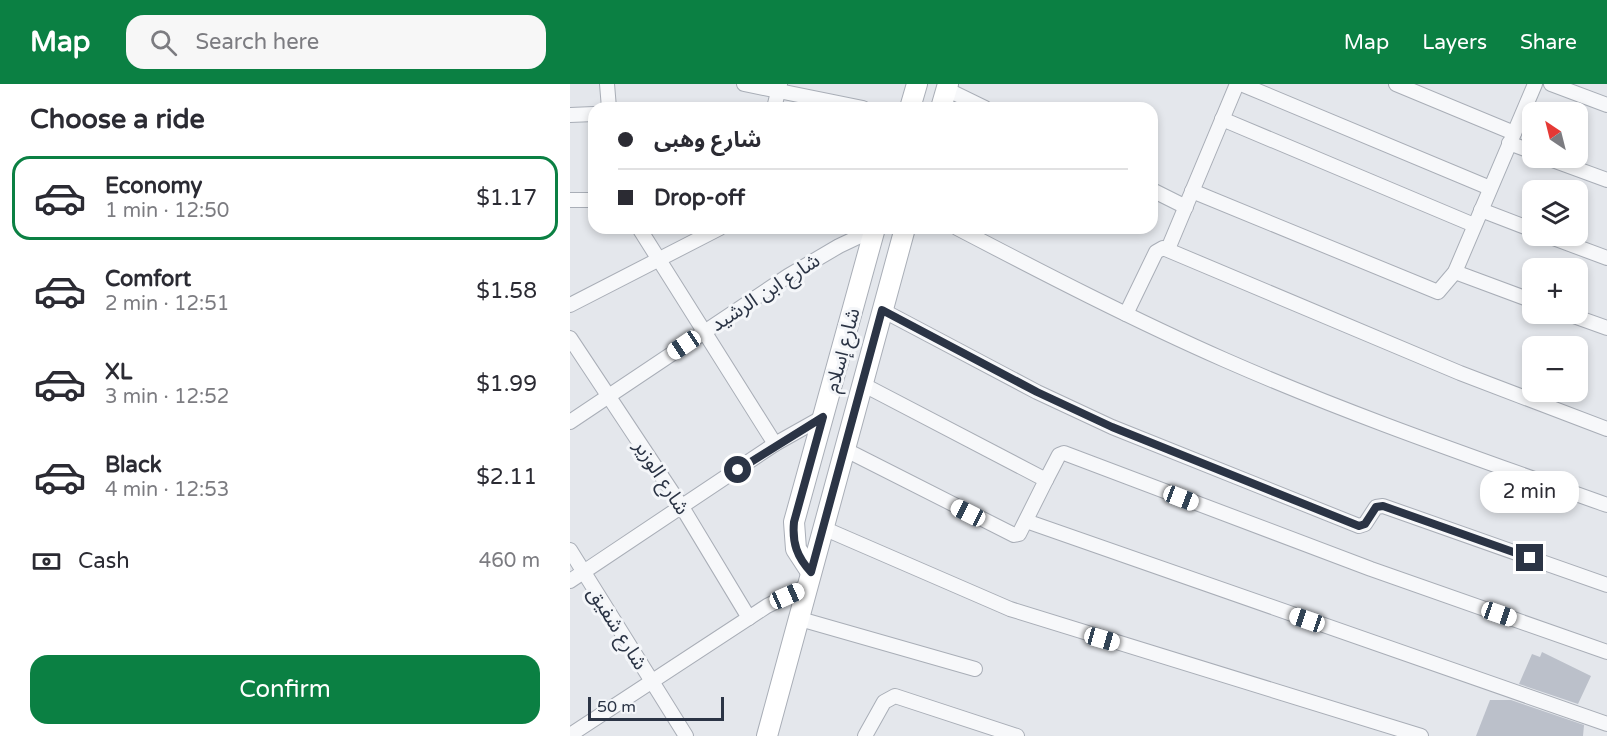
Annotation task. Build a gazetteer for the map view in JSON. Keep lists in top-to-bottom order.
{
  "streets": {
    "street": [
      "شارع ابن الرشيد",
      "شارع إسلام",
      "شارع الوزير",
      "شارع شفيق"
    ]
  },
  "crossings": [
    ["شارع ابن الرشيد", "شارع الوزير"]
  ],
  "scale_bar": "50 m",
  "north": "top left",
  "page": {
    "header": "Map",
    "search": "Search here",
    "nav": ["Map", "Layers", "Share"],
    "heading": "Choose a ride",
    "map_buttons": ["+", "−"],
    "banner": ["شارع وهبى", "Drop-off"],
    "list": [
      {
        "name": "Economy",
        "note": "1 min · 12:50",
        "value": "$1.17"
      },
      {
        "name": "Comfort",
        "note": "2 min · 12:51",
        "value": "$1.58"
      },
      {
        "name": "XL",
        "note": "3 min · 12:52",
        "value": "$1.99"
      },
      {
        "name": "Black",
        "note": "4 min · 12:53",
        "value": "$2.11"
      }
    ],
    "bubble": "2 min",
    "pay": ["Cash", "460 m"],
    "buttons": "Confirm",
    "scale": "50 m"
  }
}
